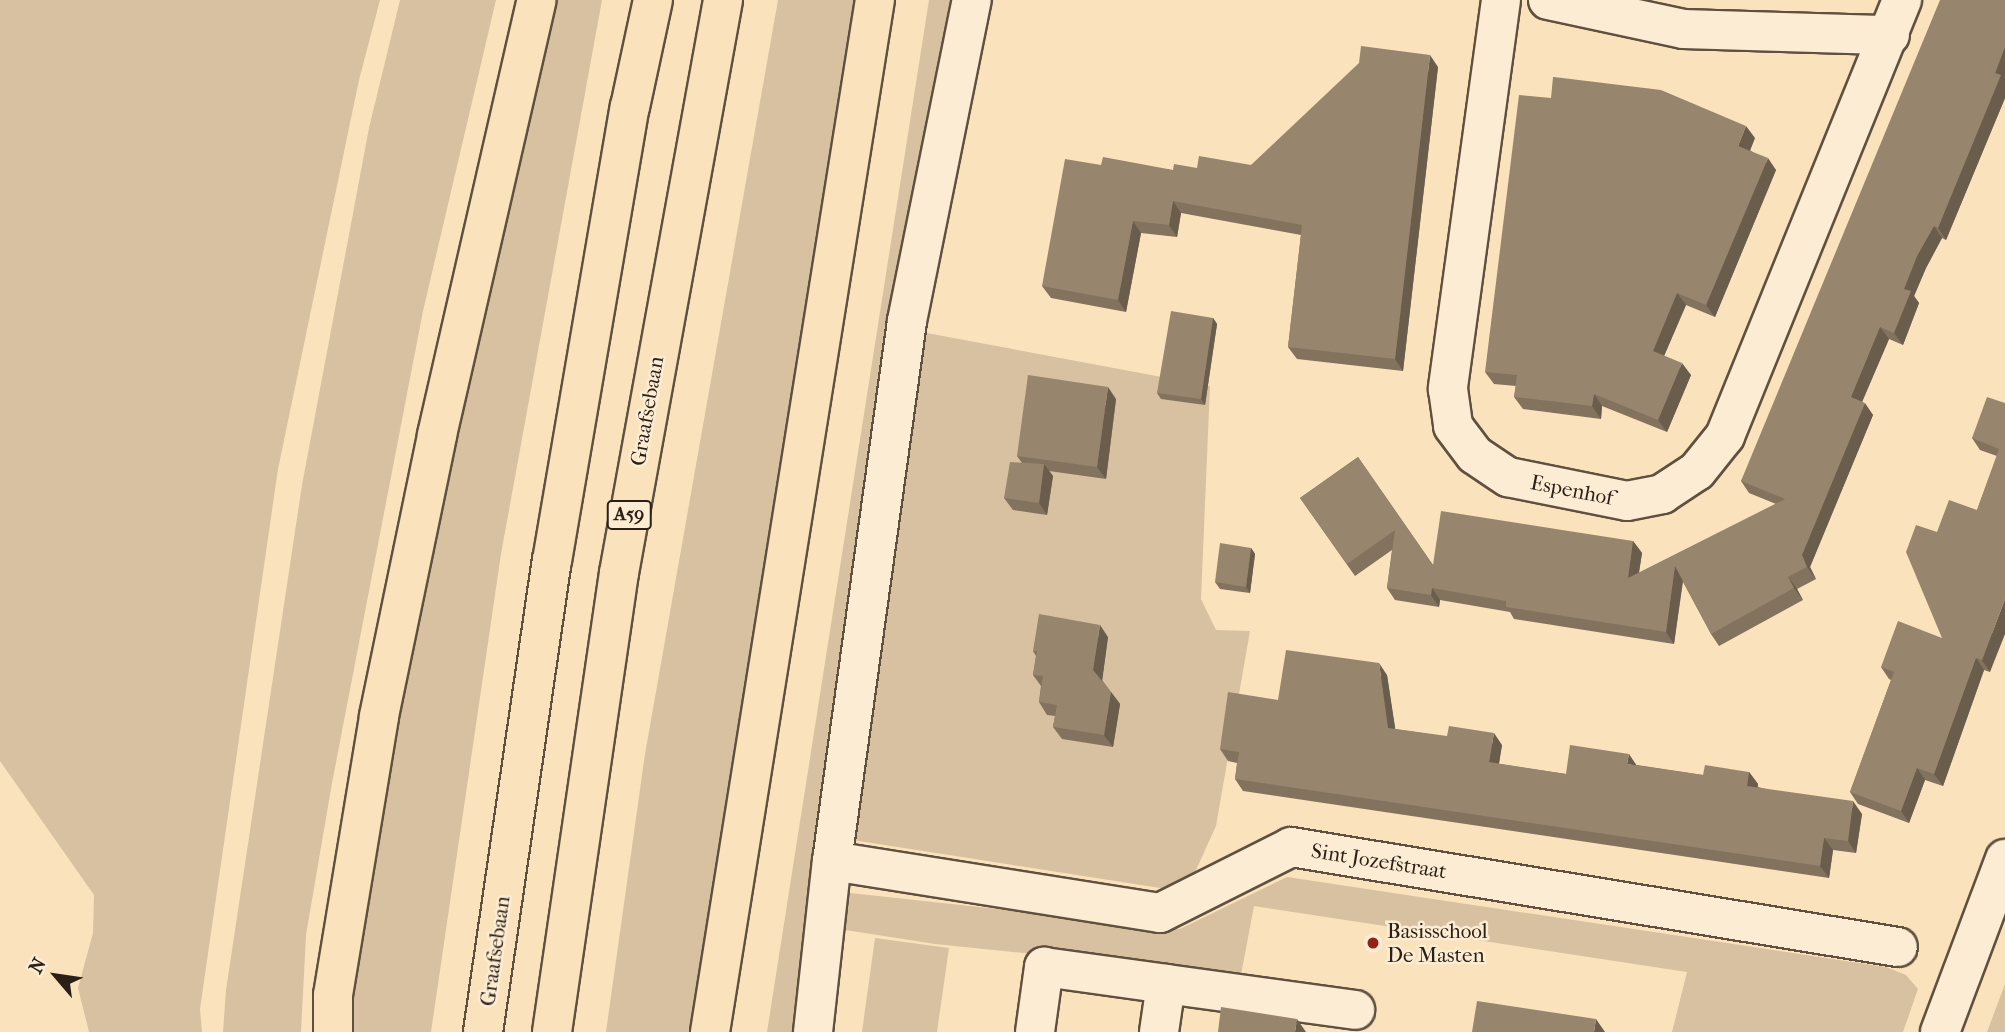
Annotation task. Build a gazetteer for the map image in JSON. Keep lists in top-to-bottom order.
{
  "streets": {
    "highway": ["Graafsebaan", "A59"],
    "street": ["Espenhof", "Sint Jozefstraat"]
  },
  "places": ["Basisschool De Masten"],
  "north": "top left"
}
